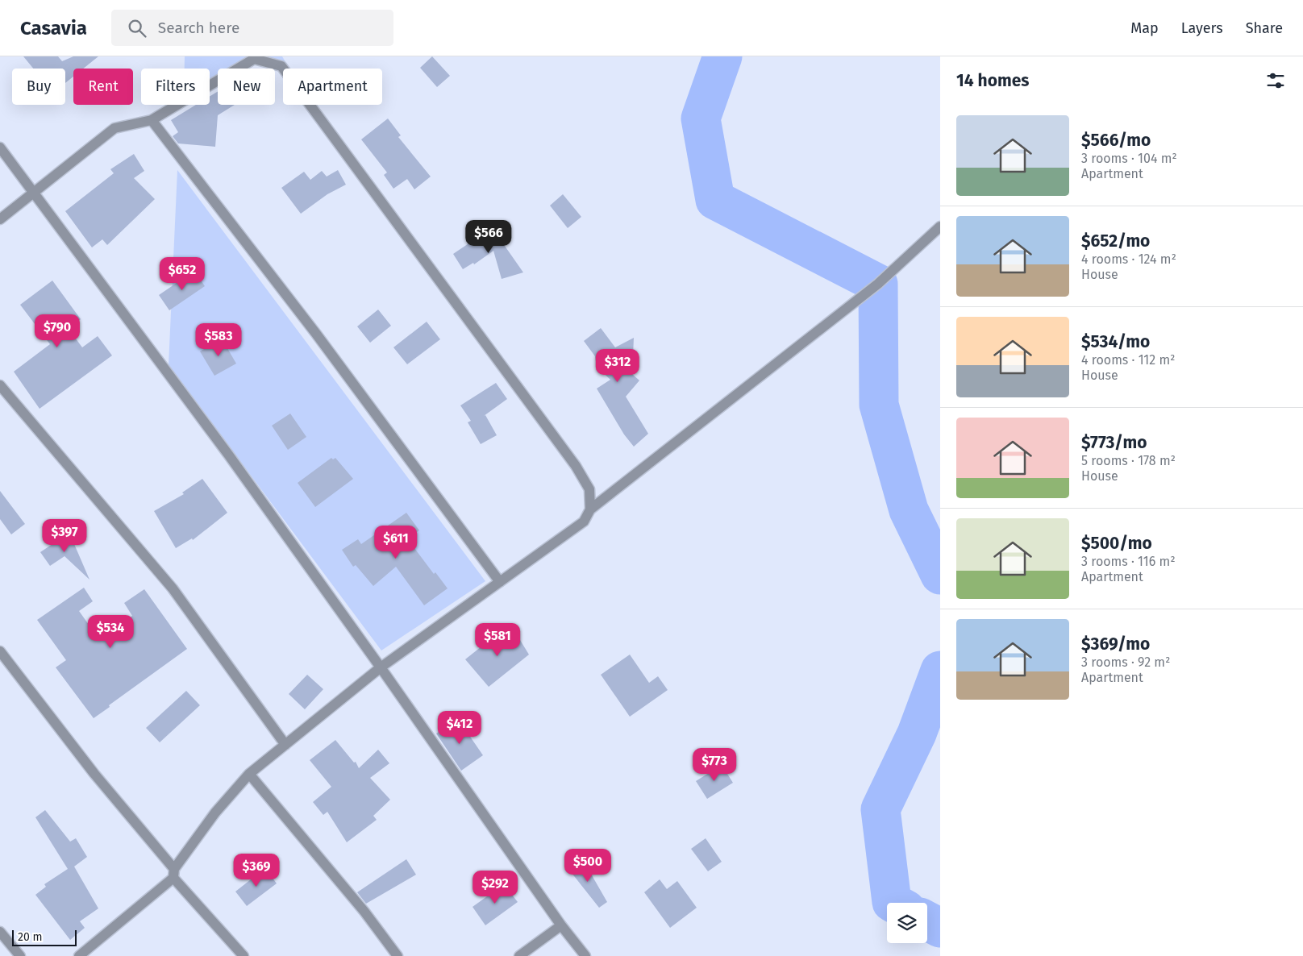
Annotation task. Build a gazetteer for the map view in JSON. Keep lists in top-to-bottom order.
{
  "scale_bar": "20 m",
  "page": {
    "header": "Casavia",
    "search": "Search here",
    "nav": ["Map", "Layers", "Share"],
    "heading": "14 homes",
    "chip": [
      "Buy",
      "Rent",
      "Filters",
      "New",
      "Apartment"
    ],
    "list": [
      {
        "name": "$566/mo",
        "note": "3 rooms · 104 m² · Apartment"
      },
      {
        "name": "$652/mo",
        "note": "4 rooms · 124 m² · House"
      },
      {
        "name": "$534/mo",
        "note": "4 rooms · 112 m² · House"
      },
      {
        "name": "$773/mo",
        "note": "5 rooms · 178 m² · House"
      },
      {
        "name": "$500/mo",
        "note": "3 rooms · 116 m² · Apartment"
      },
      {
        "name": "$369/mo",
        "note": "3 rooms · 92 m² · Apartment"
      }
    ],
    "price": [
      "$566",
      "$652",
      "$790",
      "$583",
      "$312",
      "$397",
      "$611",
      "$534",
      "$581",
      "$412",
      "$773",
      "$500",
      "$369",
      "$292"
    ],
    "scale": "20 m"
  }
}
